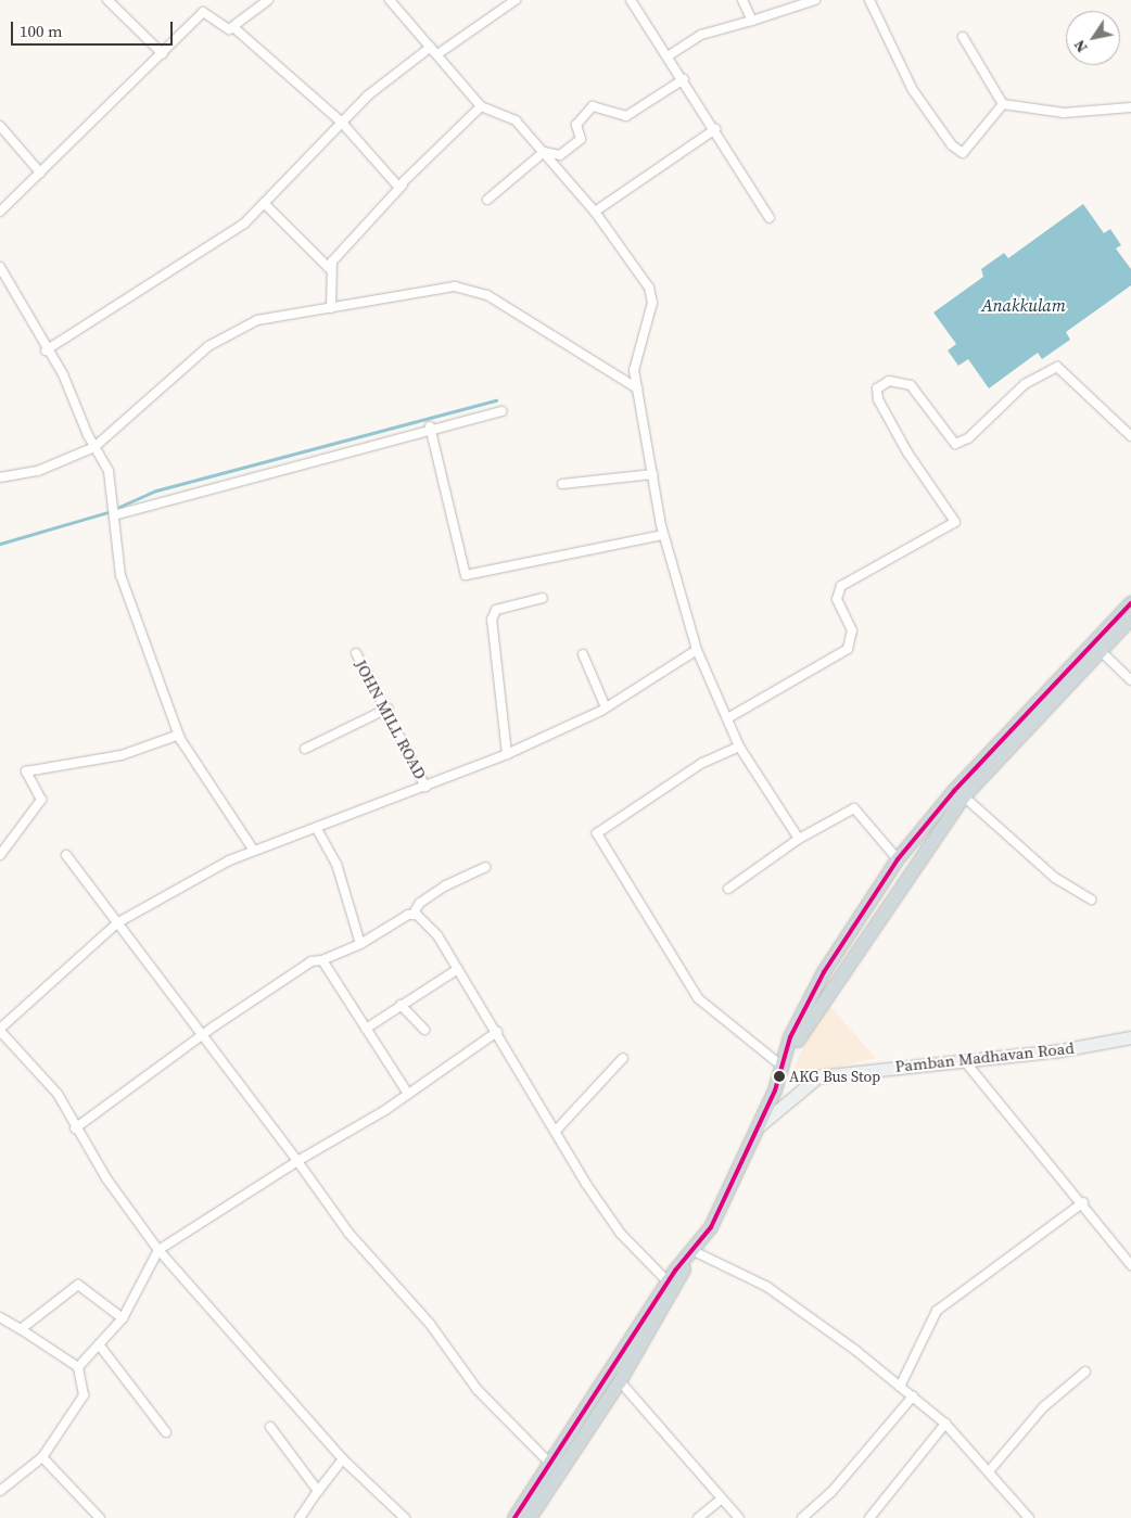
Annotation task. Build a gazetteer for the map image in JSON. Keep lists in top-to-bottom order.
{
  "streets": {
    "main road": ["Pamban Madhavan Road"],
    "street": ["JOHN MILL ROAD"]
  },
  "water": ["Anakkulam"],
  "places": ["AKG Bus Stop"],
  "scale_bar": "100 m",
  "north": "bottom left"
}
